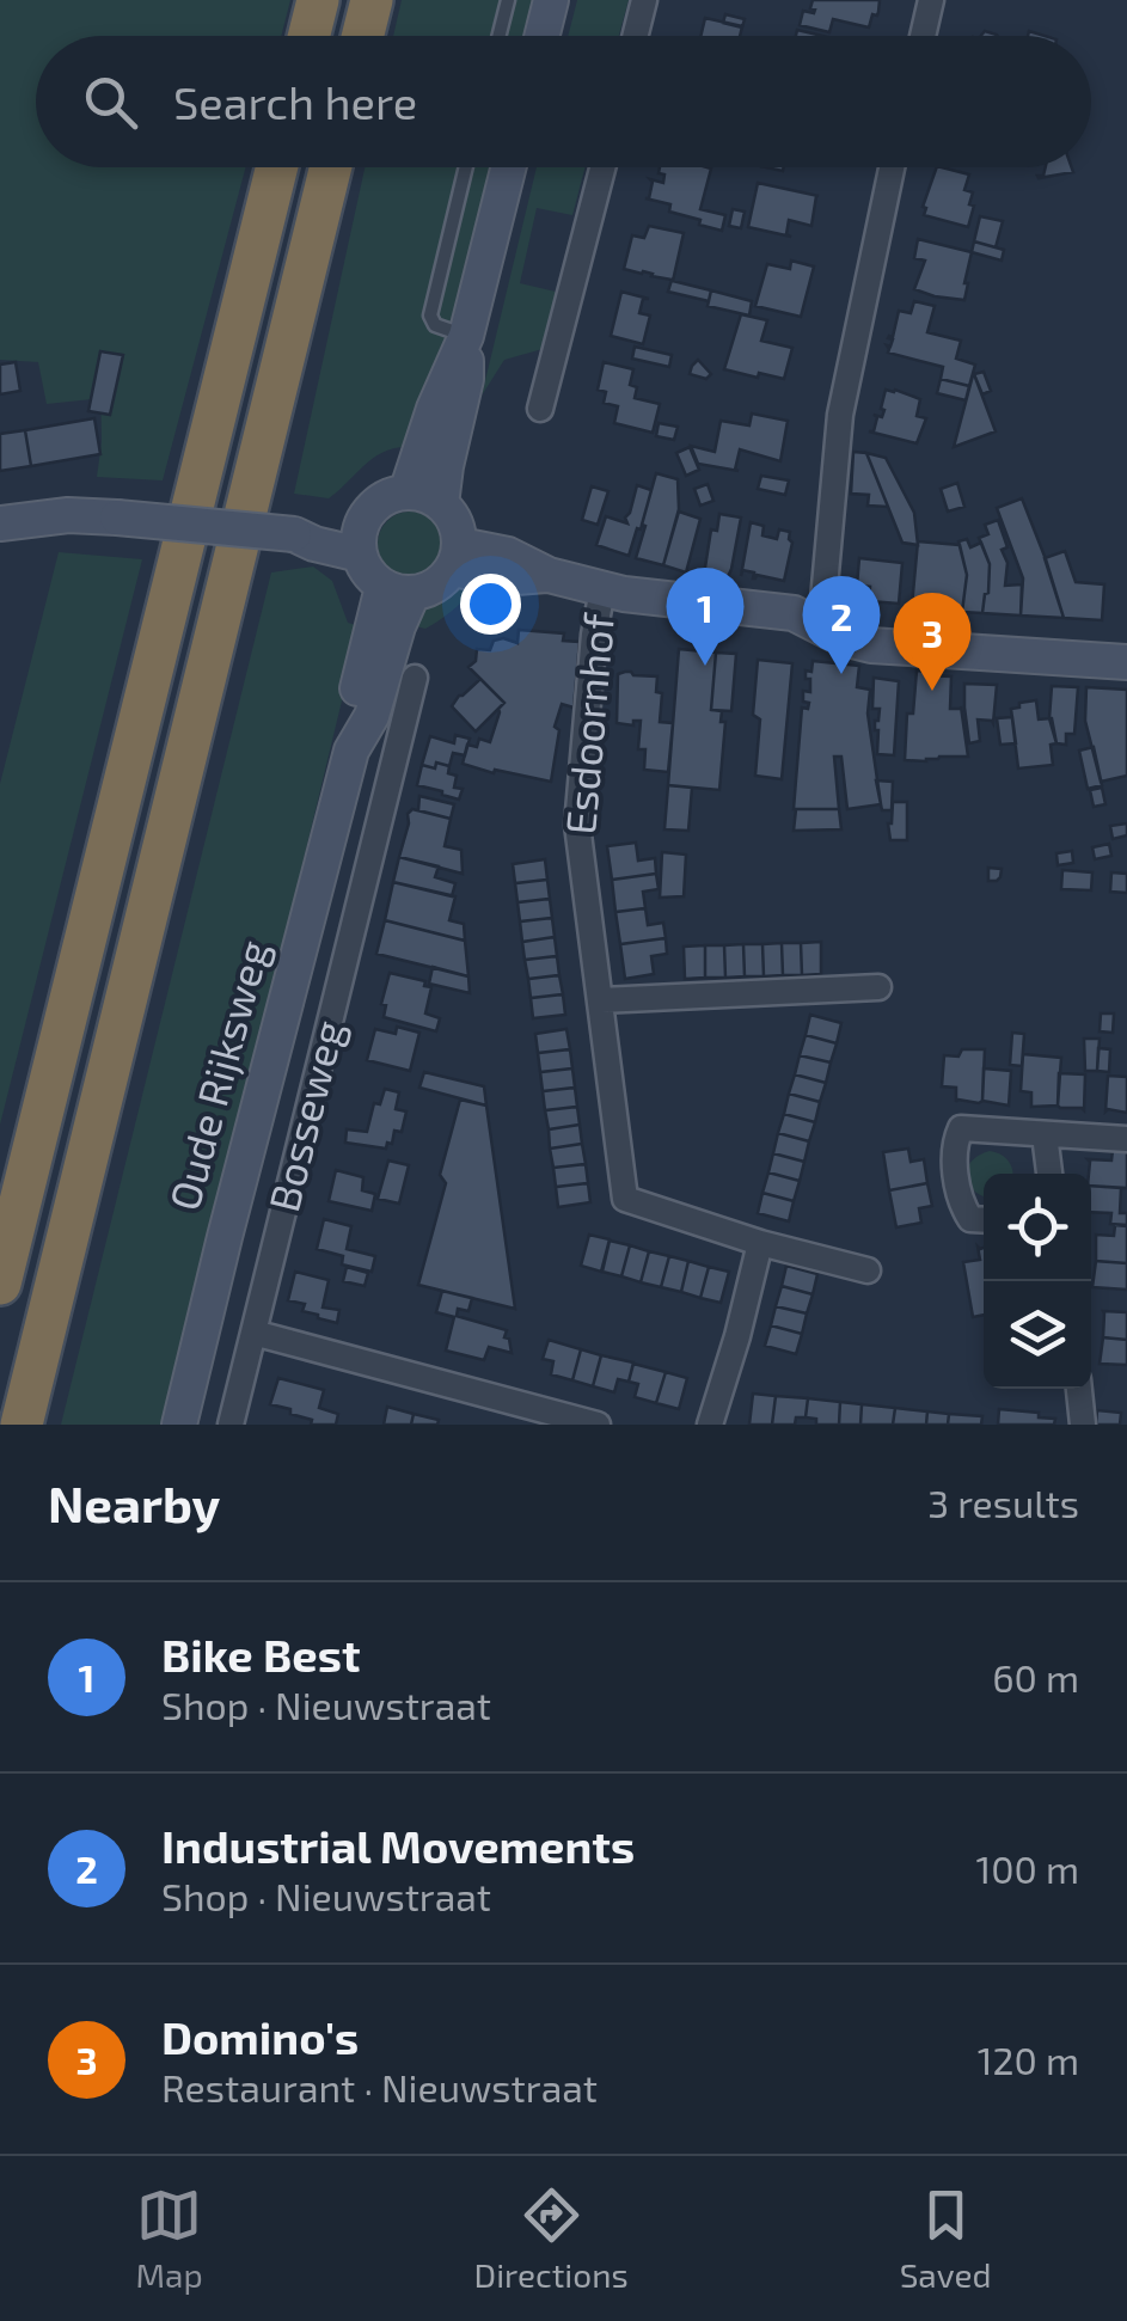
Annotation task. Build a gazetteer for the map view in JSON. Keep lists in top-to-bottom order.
{
  "streets": {
    "main road": ["Oude Rijksweg"],
    "street": ["Esdoornhof", "Bosseweg"]
  },
  "page": {
    "search": "Search here",
    "pins": ["1", "2", "3"],
    "heading": ["Nearby", "3 results"],
    "list": [
      {
        "mark": "1",
        "name": "Bike Best",
        "note": "Shop · Nieuwstraat",
        "value": "60 m"
      },
      {
        "mark": "2",
        "name": "Industrial Movements",
        "note": "Shop · Nieuwstraat",
        "value": "100 m"
      },
      {
        "mark": "3",
        "name": "Domino's",
        "note": "Restaurant · Nieuwstraat",
        "value": "120 m"
      }
    ],
    "nav": ["Map", "Directions", "Saved"]
  }
}
